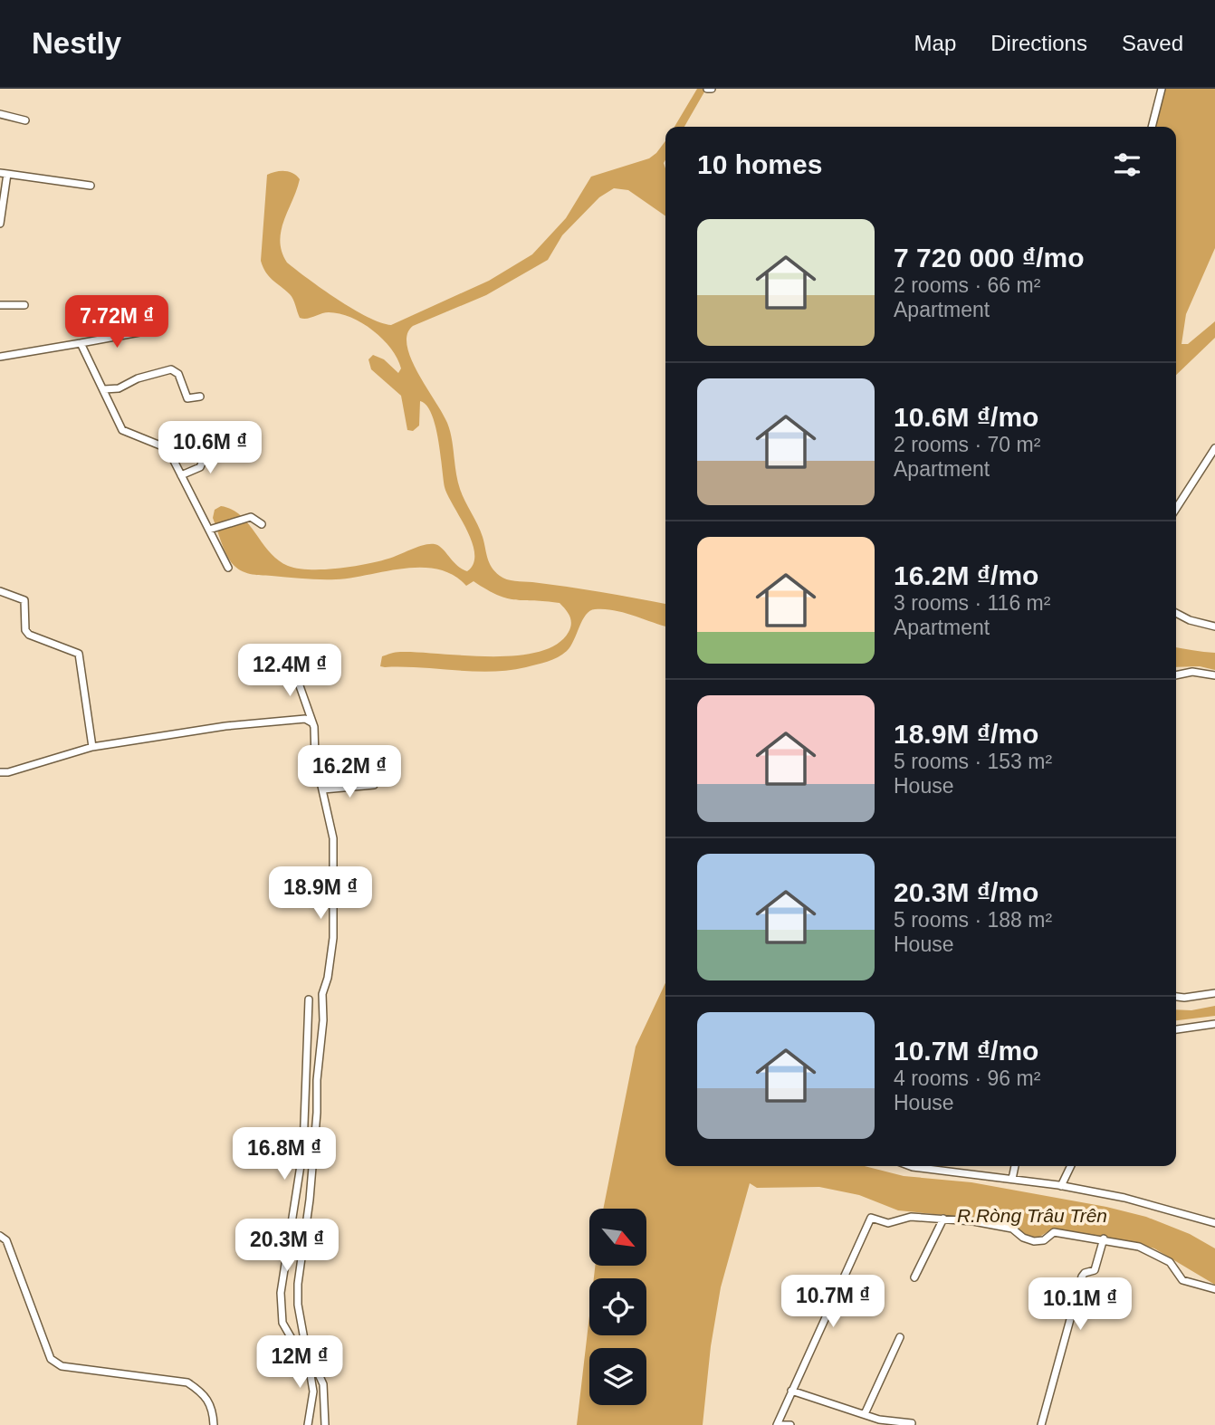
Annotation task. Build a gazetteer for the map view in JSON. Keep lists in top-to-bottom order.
{
  "water": ["R.Ròng Trâu Trên"],
  "north": "bottom right",
  "page": {
    "header": "Nestly",
    "nav": ["Map", "Directions", "Saved"],
    "heading": "10 homes",
    "list": [
      {
        "name": "7 720 000 ₫/mo",
        "note": "2 rooms · 66 m² · Apartment"
      },
      {
        "name": "10.6M ₫/mo",
        "note": "2 rooms · 70 m² · Apartment"
      },
      {
        "name": "16.2M ₫/mo",
        "note": "3 rooms · 116 m² · Apartment"
      },
      {
        "name": "18.9M ₫/mo",
        "note": "5 rooms · 153 m² · House"
      },
      {
        "name": "20.3M ₫/mo",
        "note": "5 rooms · 188 m² · House"
      },
      {
        "name": "10.7M ₫/mo",
        "note": "4 rooms · 96 m² · House"
      }
    ],
    "price": [
      "7.72M ₫",
      "10.6M ₫",
      "12.4M ₫",
      "16.2M ₫",
      "18.9M ₫",
      "16.8M ₫",
      "20.3M ₫",
      "10.7M ₫",
      "10.1M ₫",
      "12M ₫"
    ]
  }
}
